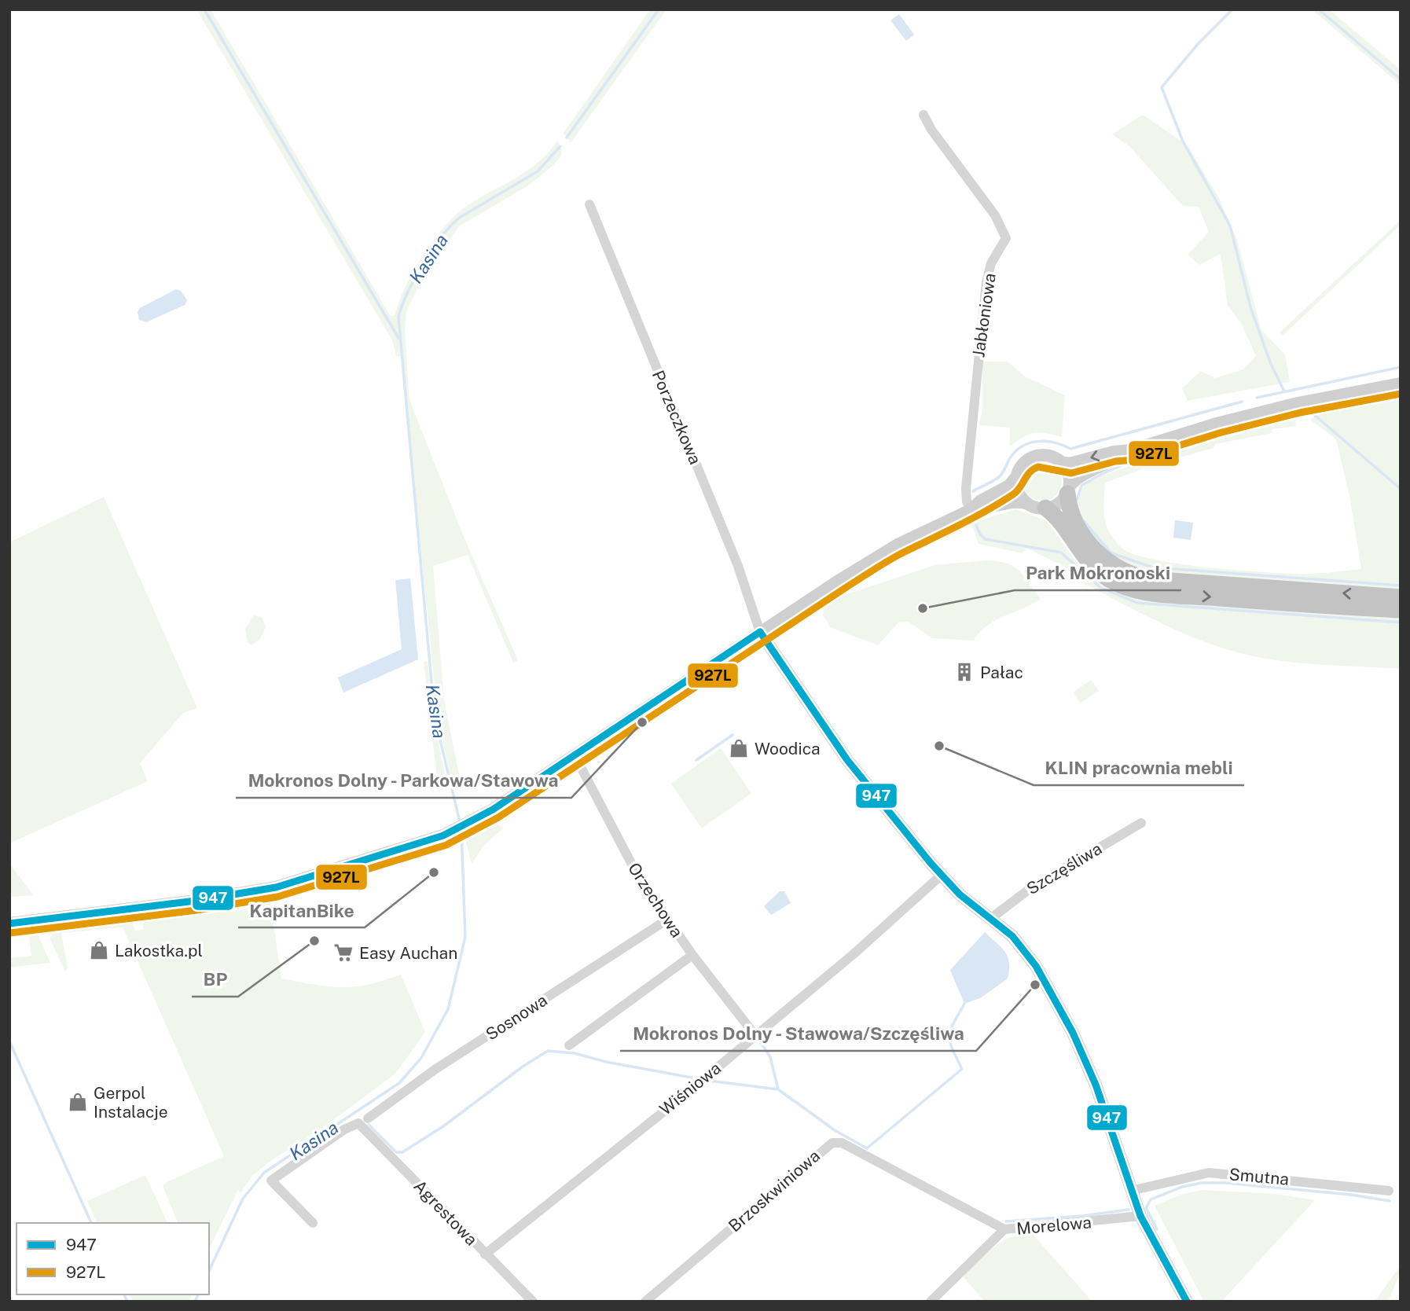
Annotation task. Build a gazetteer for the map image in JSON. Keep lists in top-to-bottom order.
{
  "streets": {
    "street": [
      "Jabłoniowa",
      "Porzeczkowa",
      "Szczęśliwa",
      "Orzechowa",
      "Sosnowa",
      "Wiśniowa",
      "Smutna",
      "Brzoskwiniowa",
      "Agrestowa",
      "Morelowa"
    ]
  },
  "crossings": [
    ["Orzechowa", "Sosnowa"],
    ["Orzechowa", "Wiśniowa"],
    ["Sosnowa", "Agrestowa"],
    ["Wiśniowa", "Agrestowa"],
    ["Brzoskwiniowa", "Morelowa"]
  ],
  "water": ["Kasina"],
  "places": {
    "other": [
      "Park Mokronoski",
      "Mokronos Dolny - Parkowa/Stawowa",
      "KLIN pracownia mebli",
      "KapitanBike",
      "BP",
      "Mokronos Dolny - Stawowa/Szczęśliwa"
    ],
    "building": ["Pałac"],
    "shop": ["Woodica", "Lakostka.pl", "Gerpol Instalacje"],
    "supermarket": ["Easy Auchan"]
  },
  "lines": ["transit line 927L", "transit line 947"],
  "legend": ["947", "927L"]
}
